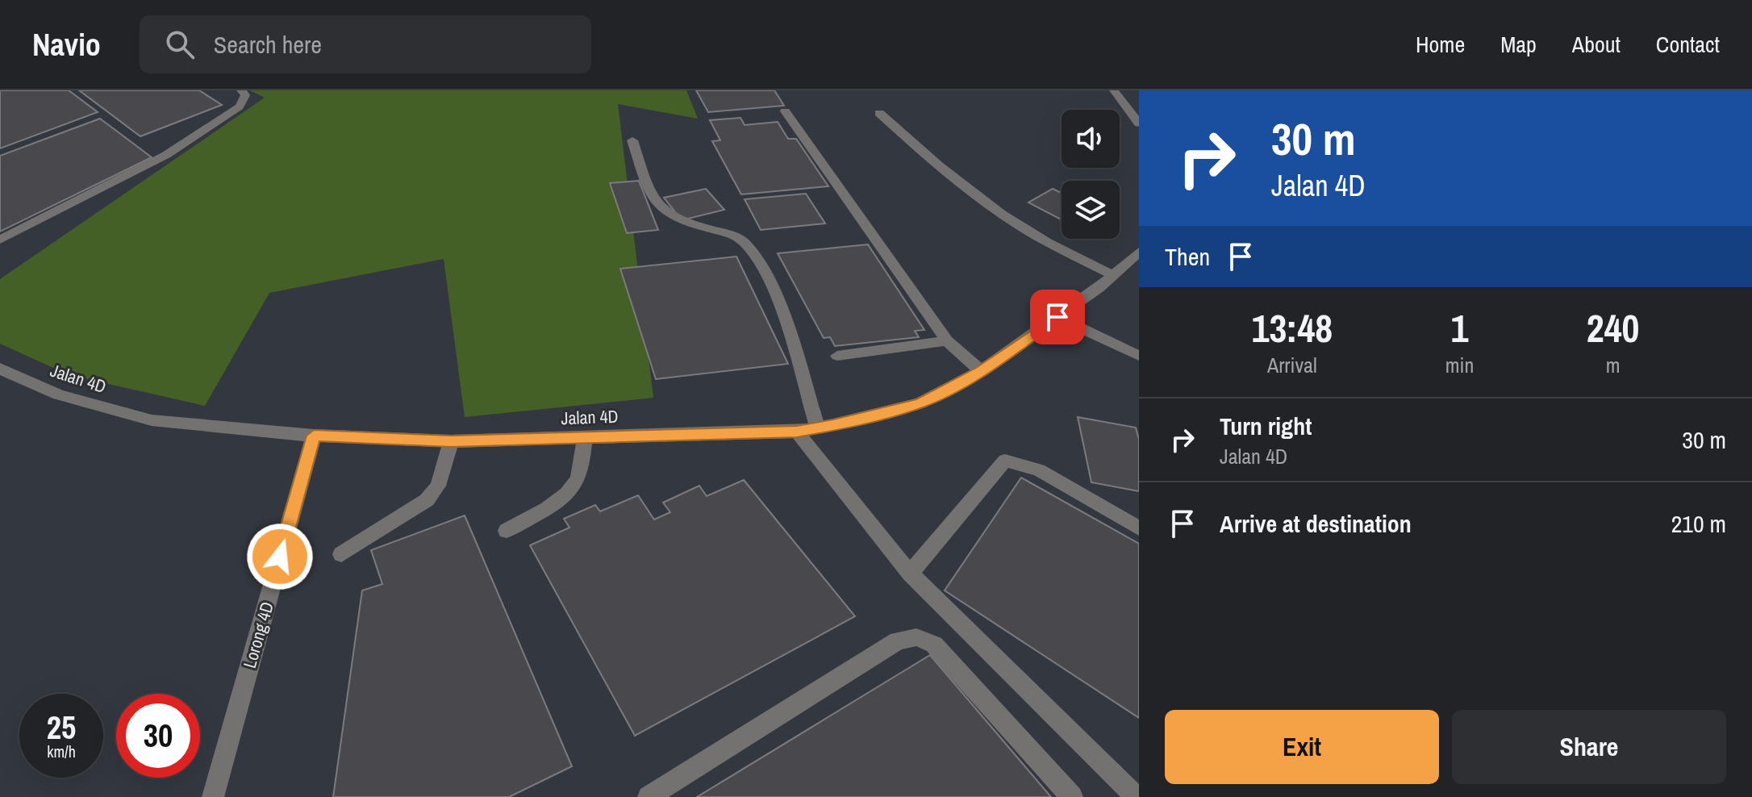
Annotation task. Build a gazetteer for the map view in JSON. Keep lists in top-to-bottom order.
{
  "streets": {
    "street": ["Jalan 4D", "Lorong 4D"]
  },
  "crossings": [
    ["Jalan 4D", "Lorong 4D"]
  ],
  "page": {
    "header": "Navio",
    "search": "Search here",
    "nav": [
      "Home",
      "Map",
      "About",
      "Contact"
    ],
    "turn": ["30 m", "Jalan 4D"],
    "then": "Then",
    "eta": [
      "13:48",
      "Arrival",
      "1",
      "min",
      "240",
      "m"
    ],
    "list": [
      {
        "name": "Turn right",
        "note": "Jalan 4D",
        "value": "30 m"
      },
      {
        "name": "Arrive at destination",
        "value": "210 m"
      }
    ],
    "speed": "25 km/h",
    "limit": "30",
    "buttons": ["Exit", "Share"]
  }
}
